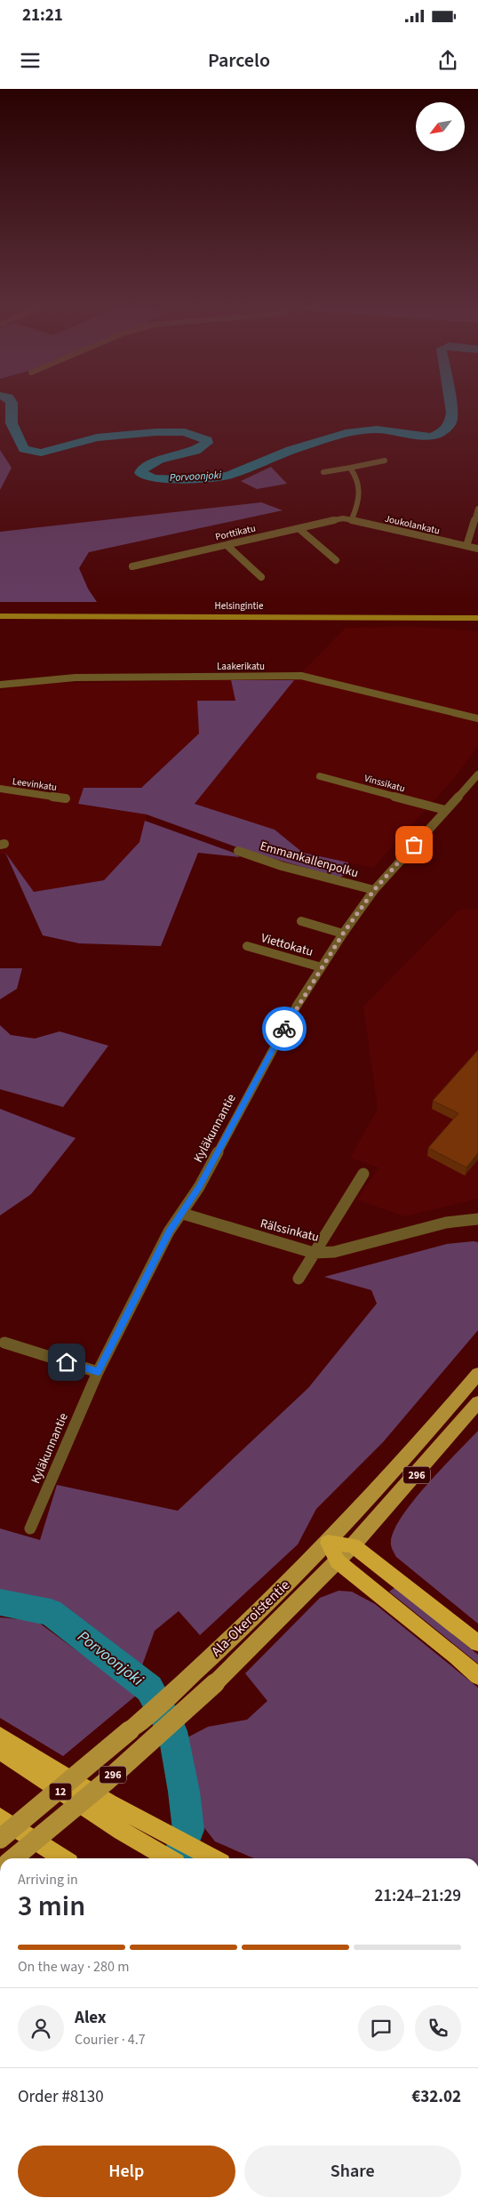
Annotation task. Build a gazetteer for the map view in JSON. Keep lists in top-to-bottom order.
{
  "streets": {
    "highway": ["12"],
    "main road": ["Helsingintie", "296", "Ala-Okeroistentie"],
    "street": [
      "Joukolankatu",
      "Porttikatu",
      "Laakerikatu",
      "Vinssikatu",
      "Leevinkatu",
      "Emmankallenpolku",
      "Viettokatu",
      "Kyläkunnantie",
      "Rälssinkatu"
    ]
  },
  "crossings": [
    ["Joukolankatu", "Porttikatu"],
    ["Vinssikatu", "Kyläkunnantie"],
    ["Emmankallenpolku", "Kyläkunnantie"],
    ["Viettokatu", "Kyläkunnantie"],
    ["Kyläkunnantie", "Rälssinkatu"]
  ],
  "water": ["Porvoonjoki"],
  "north": "bottom left",
  "page": {
    "status": "21:21",
    "header": "Parcelo",
    "heading": ["3 min", "Arriving in", "21:24–21:29"],
    "panel": [
      "Alex",
      "Courier · 4.7",
      "Order #8130",
      "€32.02"
    ],
    "bar": "On the way · 280 m",
    "buttons": ["Help", "Share"]
  }
}
